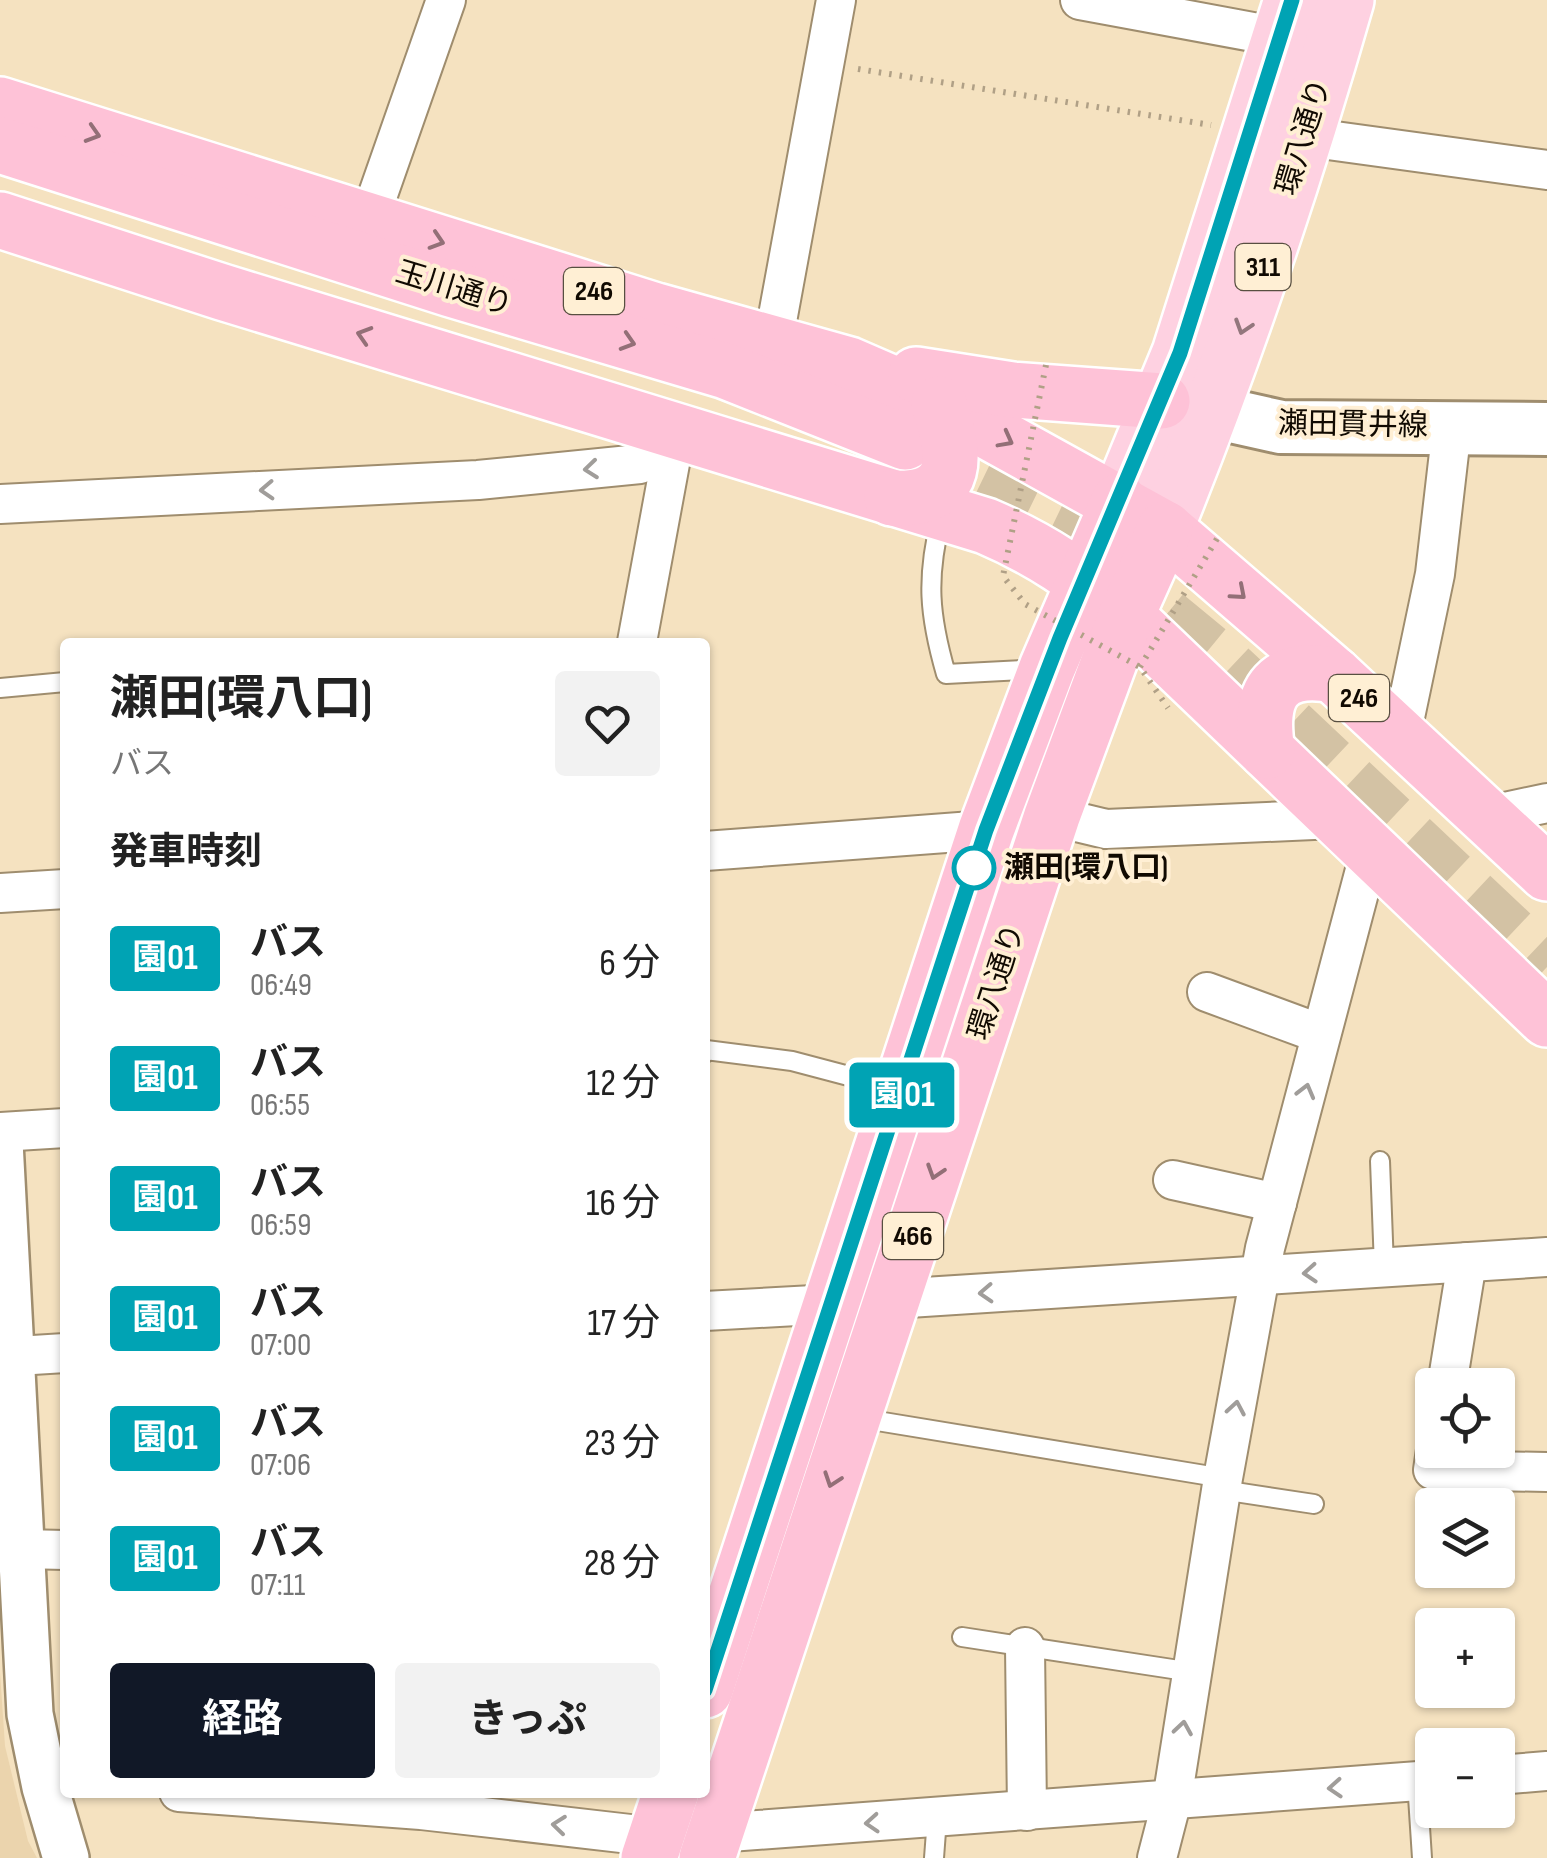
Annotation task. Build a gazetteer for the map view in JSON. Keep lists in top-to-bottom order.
{
  "streets": {
    "highway": [
      "環八通り",
      "玉川通り",
      "246",
      "466"
    ],
    "main road": ["311", "瀬田貫井線"]
  },
  "crossings": [
    ["環八通り", "246"],
    ["環八通り", "瀬田貫井線"],
    ["玉川通り", "246"]
  ],
  "places": ["瀬田(環八口)"],
  "lines": ["bus line 園01"],
  "page": {
    "on_map": "園01",
    "heading": [
      ["瀬田(環八口)", "バス"],
      "発車時刻"
    ],
    "list": [
      {
        "mark": "園01",
        "name": "バス",
        "note": "06:49",
        "value": "6 分"
      },
      {
        "mark": "園01",
        "name": "バス",
        "note": "06:55",
        "value": "12 分"
      },
      {
        "mark": "園01",
        "name": "バス",
        "note": "06:59",
        "value": "16 分"
      },
      {
        "mark": "園01",
        "name": "バス",
        "note": "07:00",
        "value": "17 分"
      },
      {
        "mark": "園01",
        "name": "バス",
        "note": "07:06",
        "value": "23 分"
      },
      {
        "mark": "園01",
        "name": "バス",
        "note": "07:11",
        "value": "28 分"
      }
    ],
    "map_buttons": ["+", "−"],
    "buttons": ["経路", "きっぷ"]
  }
}
